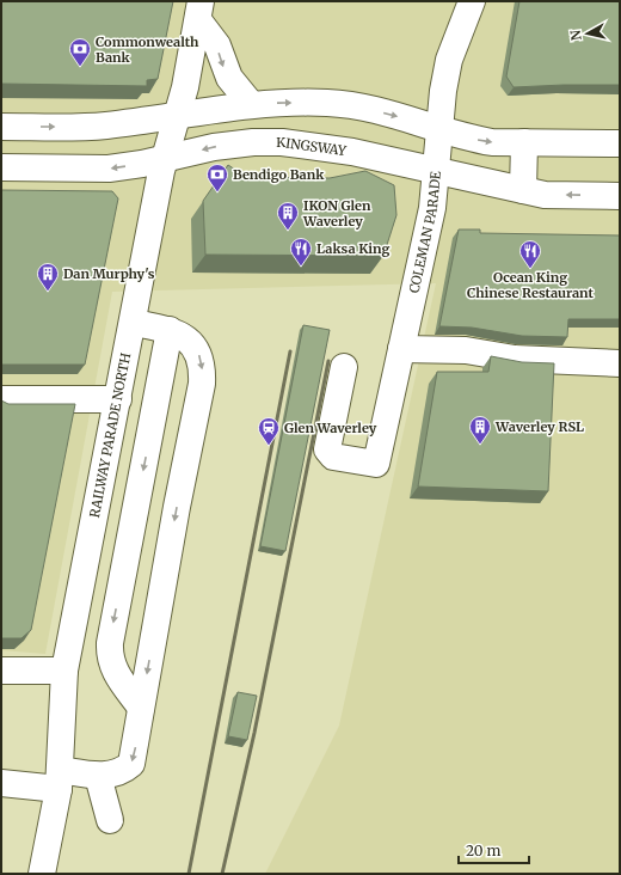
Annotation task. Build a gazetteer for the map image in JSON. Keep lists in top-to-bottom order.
{
  "streets": {
    "street": ["KINGSWAY", "COLEMAN PARADE", "RAILWAY PARADE NORTH"]
  },
  "crossings": [
    ["KINGSWAY", "COLEMAN PARADE"],
    ["KINGSWAY", "RAILWAY PARADE NORTH"]
  ],
  "places": {
    "bank": ["Commonwealth Bank", "Bendigo Bank"],
    "building": ["IKON Glen Waverley", "Dan Murphy's", "Waverley RSL"],
    "restaurant": ["Laksa King", "Ocean King Chinese Restaurant"],
    "station": ["Glen Waverley"]
  },
  "scale_bar": "20 m",
  "north": "left"
}
